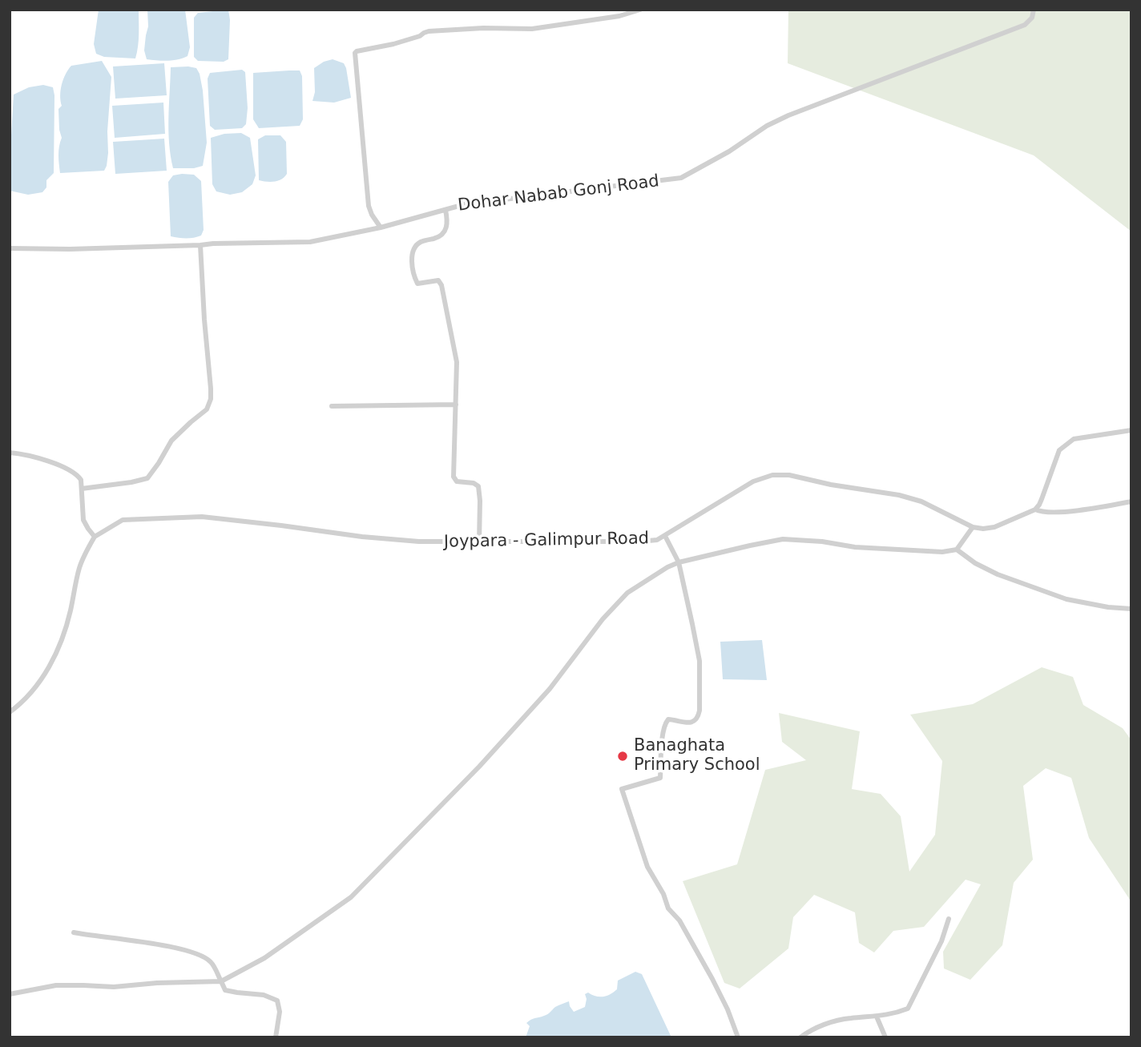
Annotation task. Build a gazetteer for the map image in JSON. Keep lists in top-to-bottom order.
{
  "streets": {
    "street": ["Dohar Nabab Gonj Road", "Joypara - Galimpur Road"]
  },
  "places": ["Banaghata Primary School"]
}
